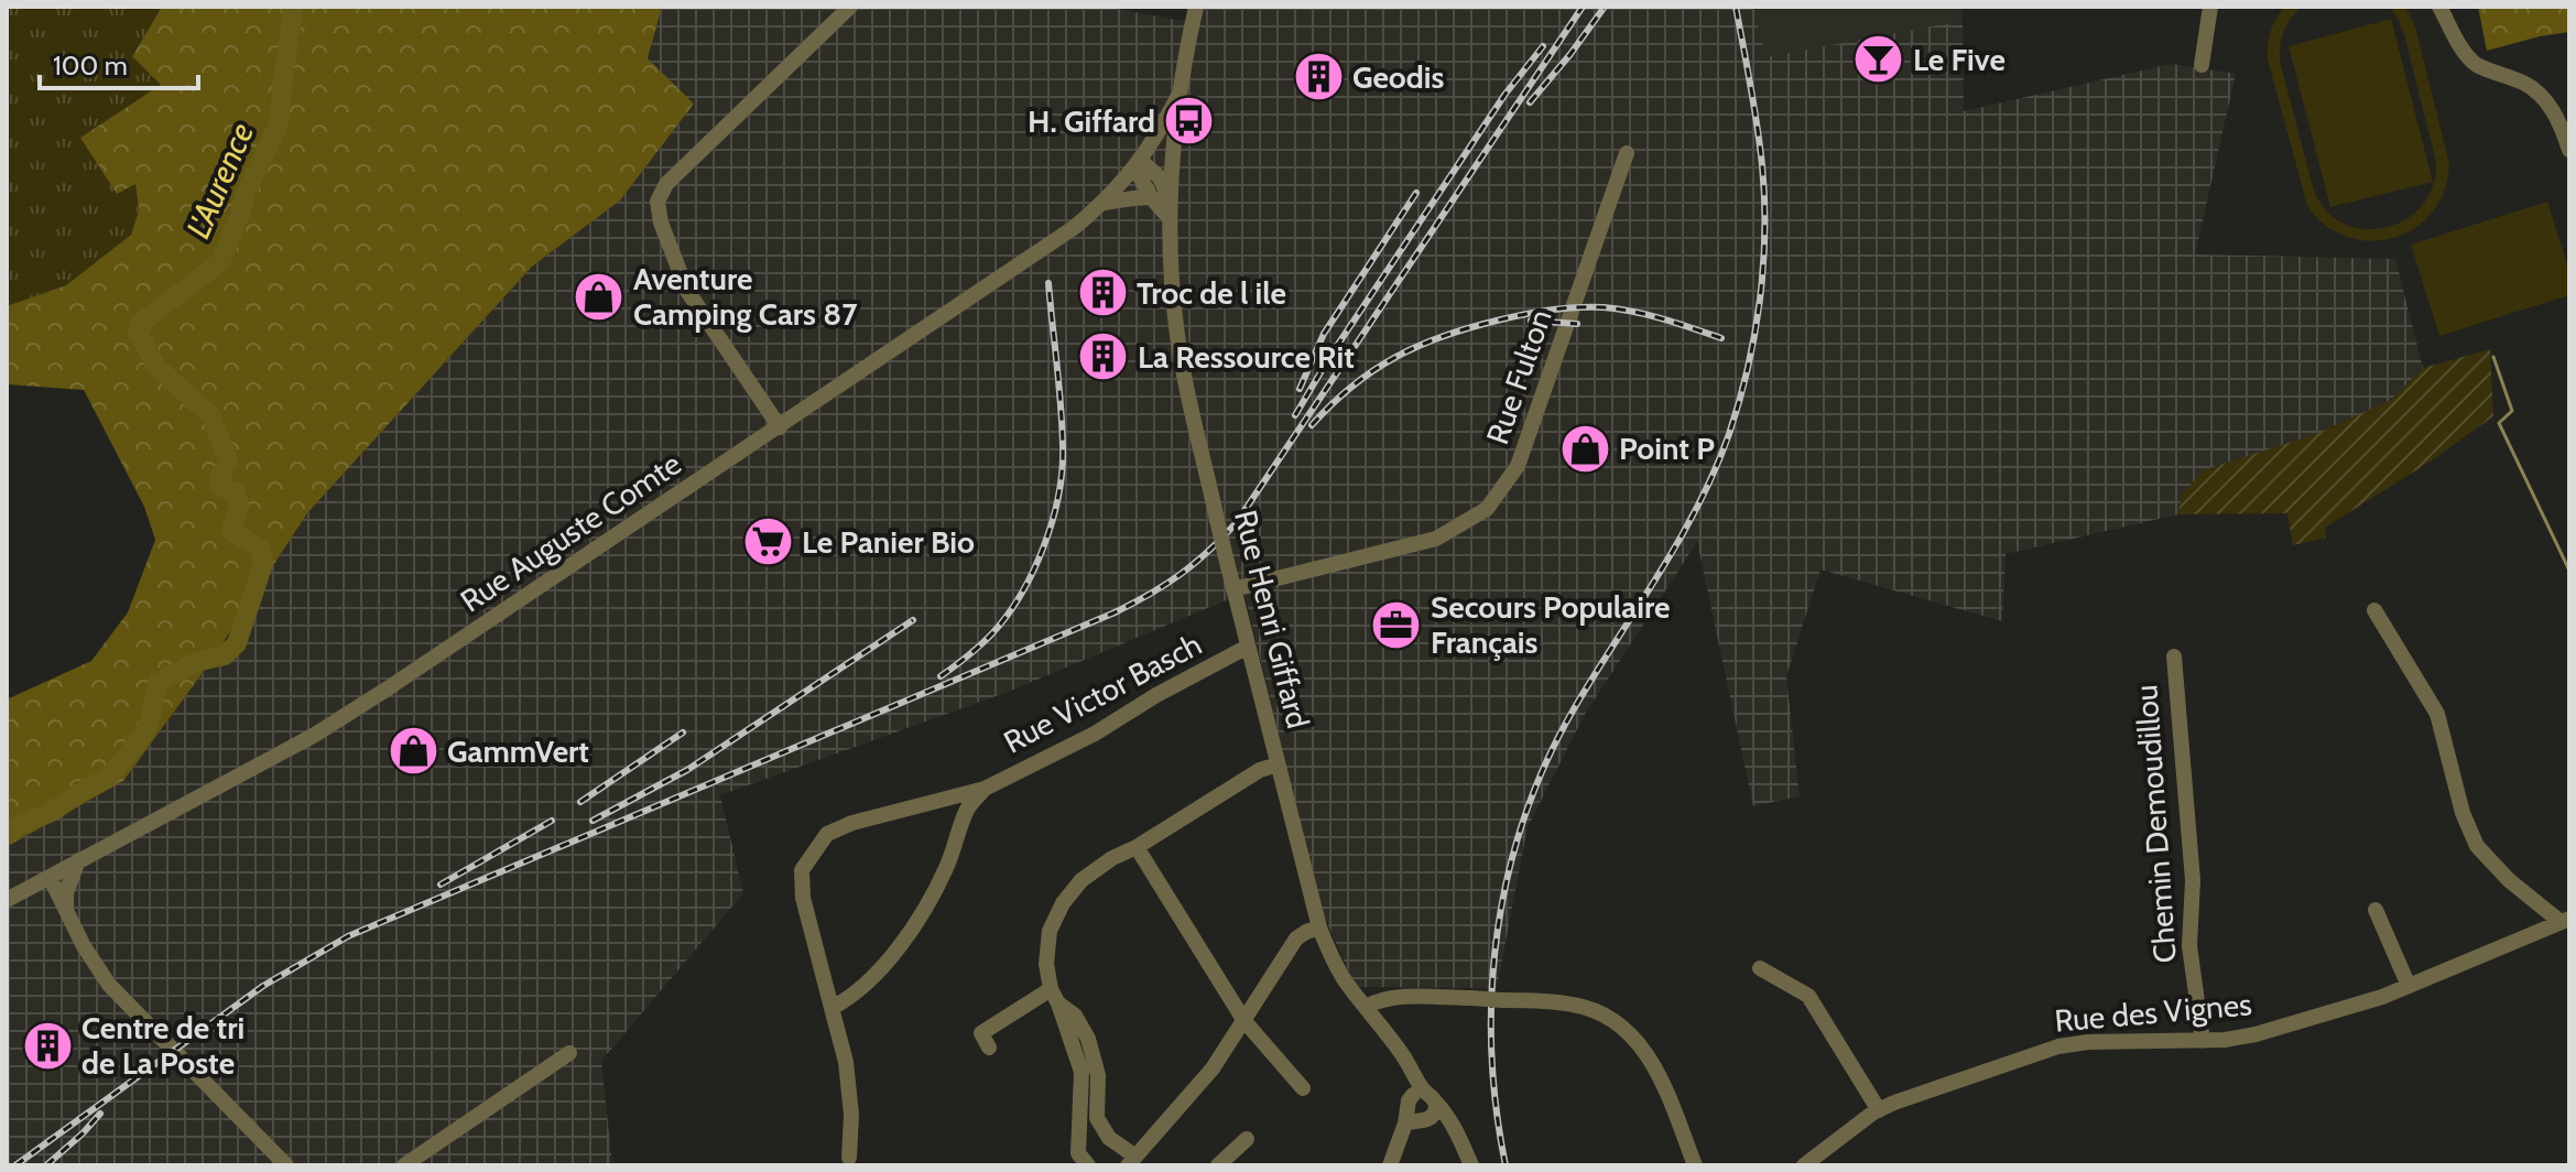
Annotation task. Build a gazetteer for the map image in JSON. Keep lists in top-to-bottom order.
{
  "streets": {
    "street": [
      "Rue Fulton",
      "Rue Auguste Comte",
      "Rue Henri Giffard",
      "Rue Victor Basch",
      "Chemin Demoudillou",
      "Rue des Vignes"
    ]
  },
  "crossings": [
    ["Rue Fulton", "Rue Henri Giffard"],
    ["Rue Auguste Comte", "Rue Henri Giffard"],
    ["Rue Henri Giffard", "Rue Victor Basch"],
    ["Chemin Demoudillou", "Rue des Vignes"]
  ],
  "water": ["L'Aurence"],
  "places": {
    "bar": ["Le Five"],
    "building": [
      "Geodis",
      "Troc de l ile",
      "La Ressource Rit",
      "Centre de tri de La Poste"
    ],
    "bus stop": ["H. Giffard"],
    "shop": ["Aventure Camping Cars 87", "Point P", "GammVert"],
    "supermarket": ["Le Panier Bio"],
    "office": ["Secours Populaire Français"]
  },
  "scale_bar": "100 m"
}
